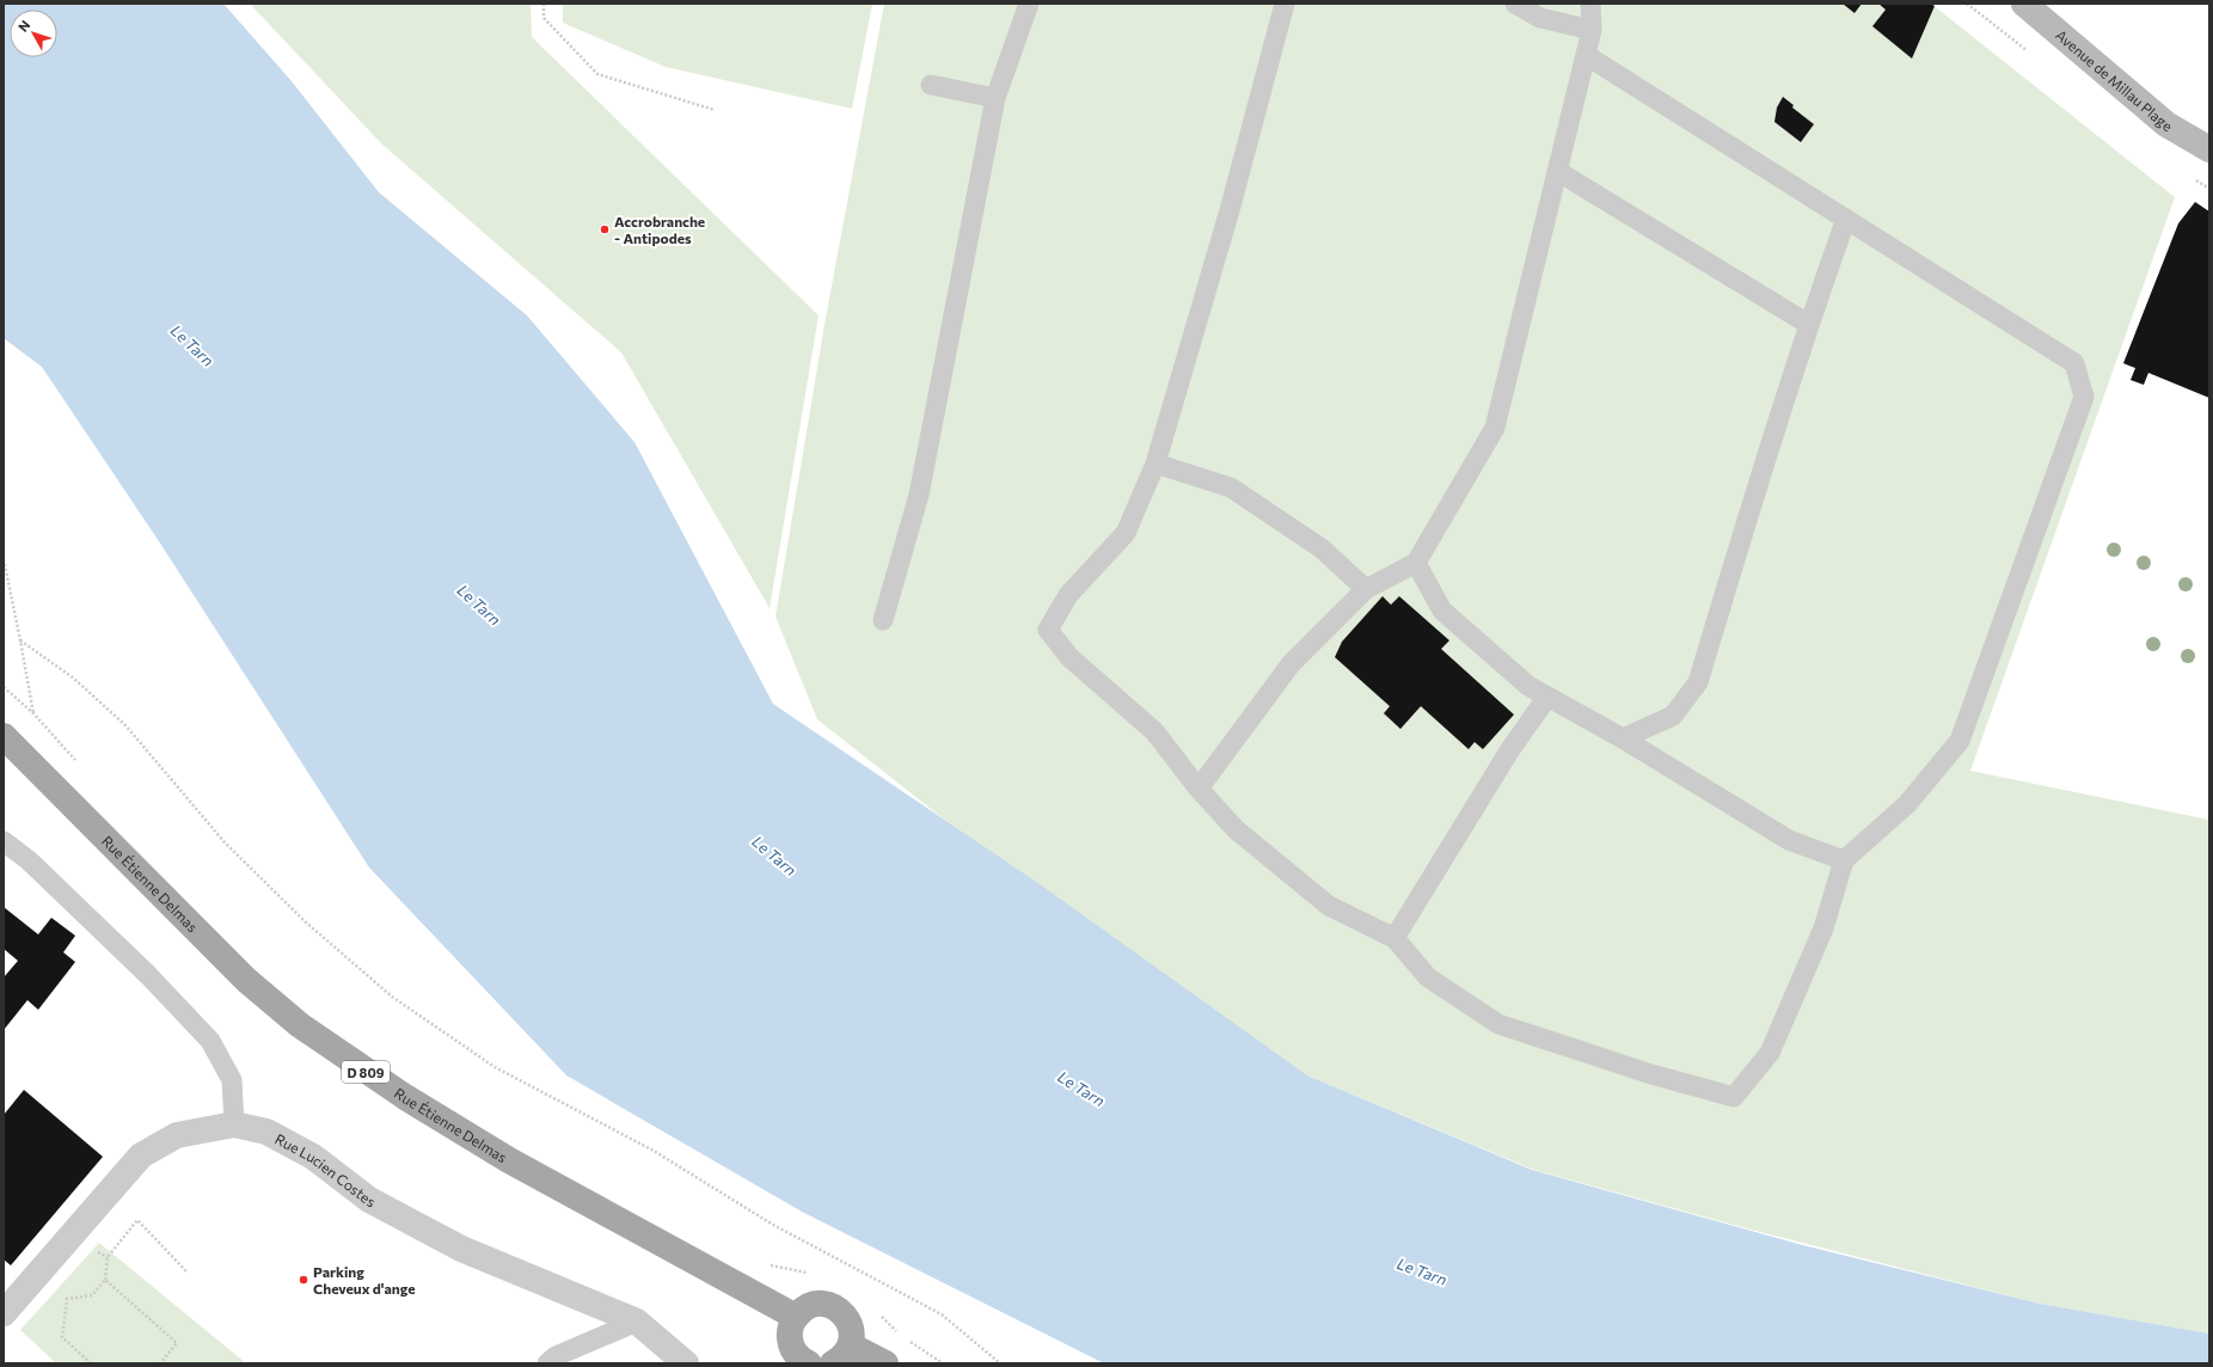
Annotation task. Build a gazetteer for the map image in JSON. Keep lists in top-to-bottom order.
{
  "streets": {
    "main road": ["Rue Étienne Delmas", "D 809"],
    "street": ["Avenue de Millau Plage", "Rue Lucien Costes"]
  },
  "water": ["Le Tarn"],
  "places": ["Accrobranche - Antipodes", "Parking Cheveux d'ange"],
  "north": "top left"
}
